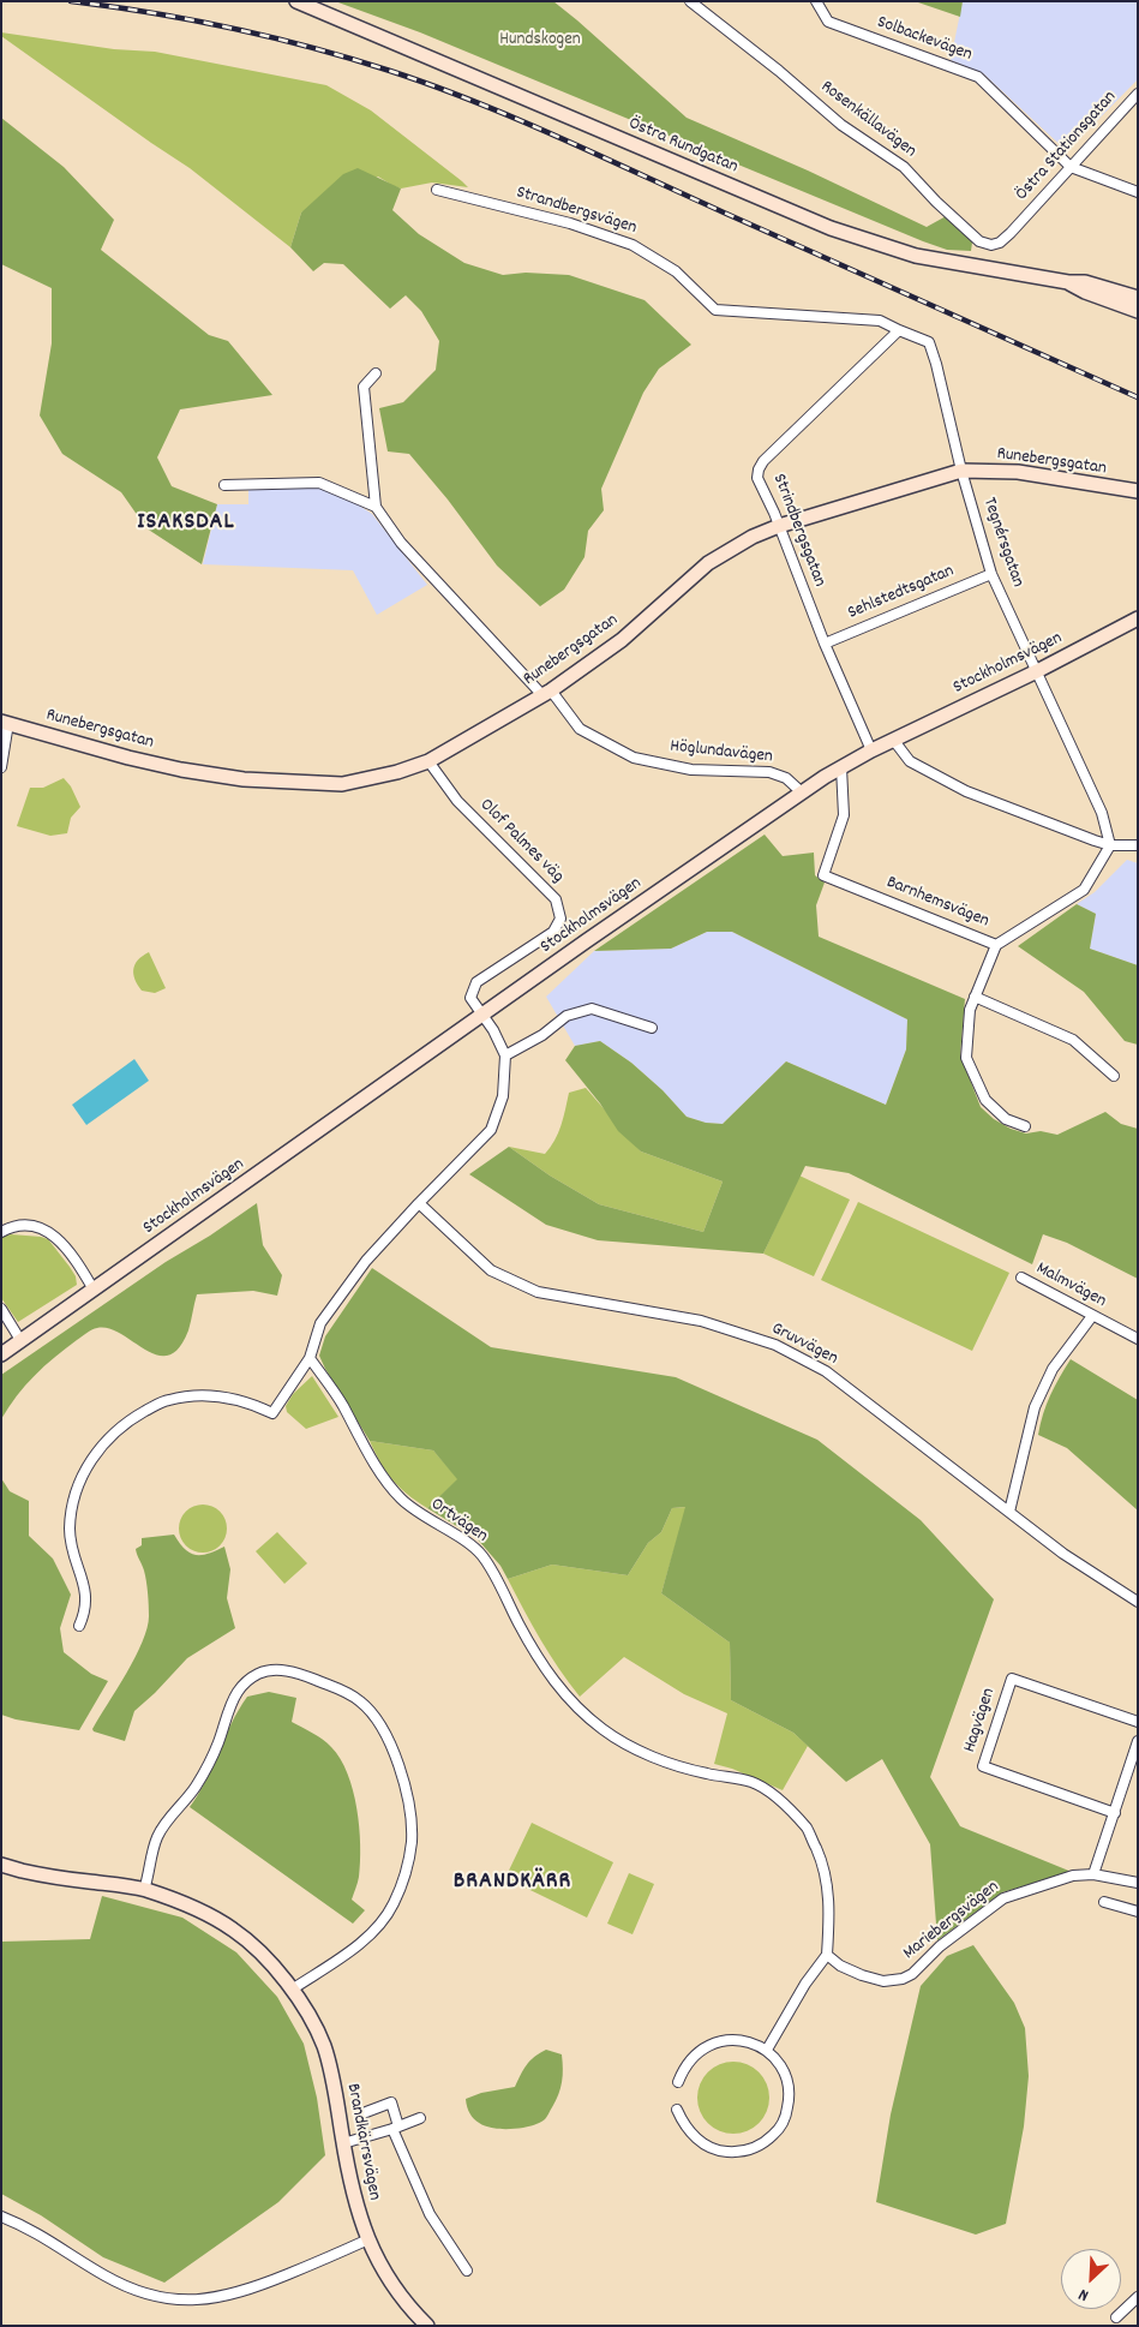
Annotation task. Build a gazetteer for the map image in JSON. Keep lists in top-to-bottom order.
{
  "streets": {
    "street": [
      "Solbackevägen",
      "Rosenkällavägen",
      "Östra Rundgatan",
      "Östra Stationsgatan",
      "Strandbergsvägen",
      "Runebergsgatan",
      "Strindbergsgatan",
      "Tegnérsgatan",
      "Sehlstedtsgatan",
      "Stockholmsvägen",
      "Höglundavägen",
      "Olof Palmes väg",
      "Barnhemsvägen",
      "Malmvägen",
      "Gruvvägen",
      "Ortvägen",
      "Hagvägen",
      "Mariebergsvägen",
      "Brandkärrsvägen"
    ]
  },
  "crossings": [
    ["Solbackevägen", "Östra Stationsgatan"],
    ["Rosenkällavägen", "Östra Stationsgatan"],
    ["Strandbergsvägen", "Strindbergsgatan"],
    ["Strandbergsvägen", "Tegnérsgatan"],
    ["Runebergsgatan", "Strindbergsgatan"],
    ["Runebergsgatan", "Tegnérsgatan"],
    ["Runebergsgatan", "Höglundavägen"],
    ["Runebergsgatan", "Olof Palmes väg"],
    ["Strindbergsgatan", "Tegnérsgatan"],
    ["Strindbergsgatan", "Sehlstedtsgatan"],
    ["Strindbergsgatan", "Stockholmsvägen"],
    ["Tegnérsgatan", "Sehlstedtsgatan"],
    ["Tegnérsgatan", "Stockholmsvägen"],
    ["Tegnérsgatan", "Barnhemsvägen"],
    ["Stockholmsvägen", "Höglundavägen"],
    ["Stockholmsvägen", "Olof Palmes väg"],
    ["Stockholmsvägen", "Barnhemsvägen"],
    ["Ortvägen", "Mariebergsvägen"]
  ],
  "districts": ["ISAKSDAL", "BRANDKÄRR"],
  "parks": ["Hundskogen"],
  "north": "bottom left"
}
